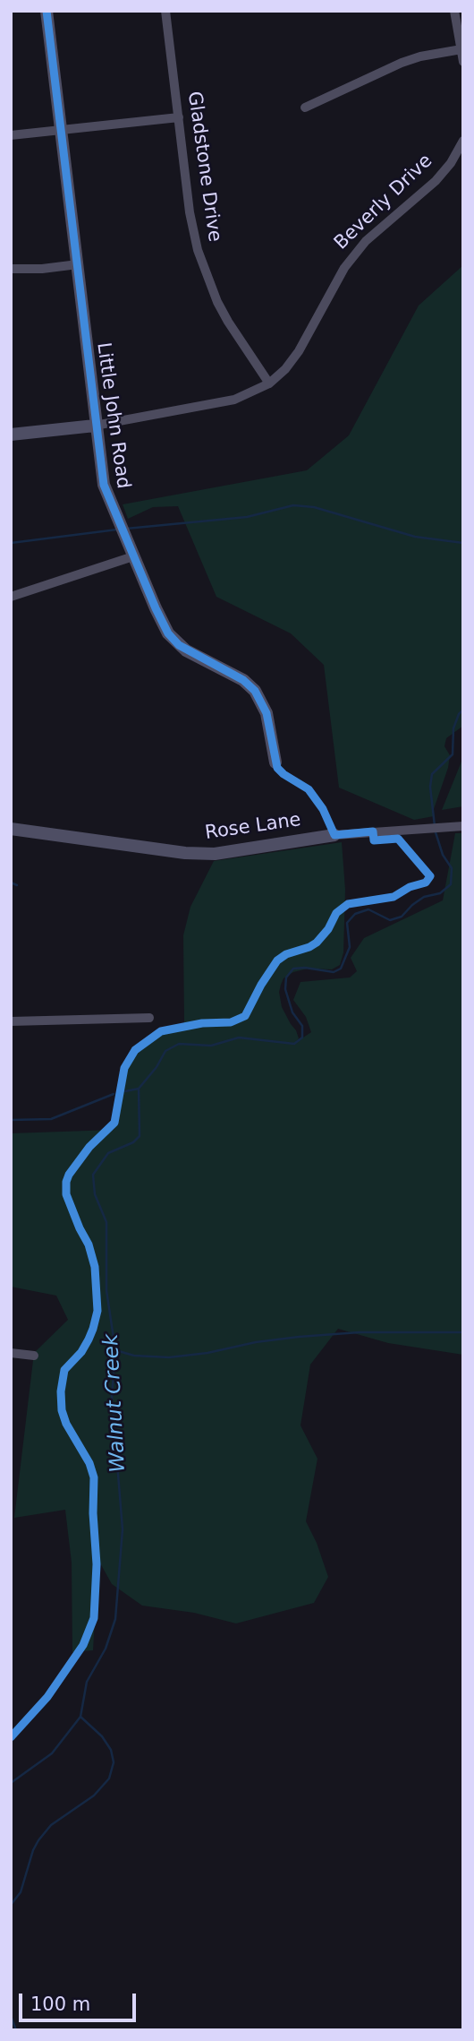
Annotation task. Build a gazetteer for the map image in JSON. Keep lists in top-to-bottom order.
{
  "streets": {
    "street": [
      "Gladstone Drive",
      "Beverly Drive",
      "Little John Road",
      "Rose Lane"
    ]
  },
  "crossings": [
    ["Gladstone Drive", "Beverly Drive"],
    ["Beverly Drive", "Little John Road"]
  ],
  "water": ["Walnut Creek"],
  "scale_bar": "100 m"
}
